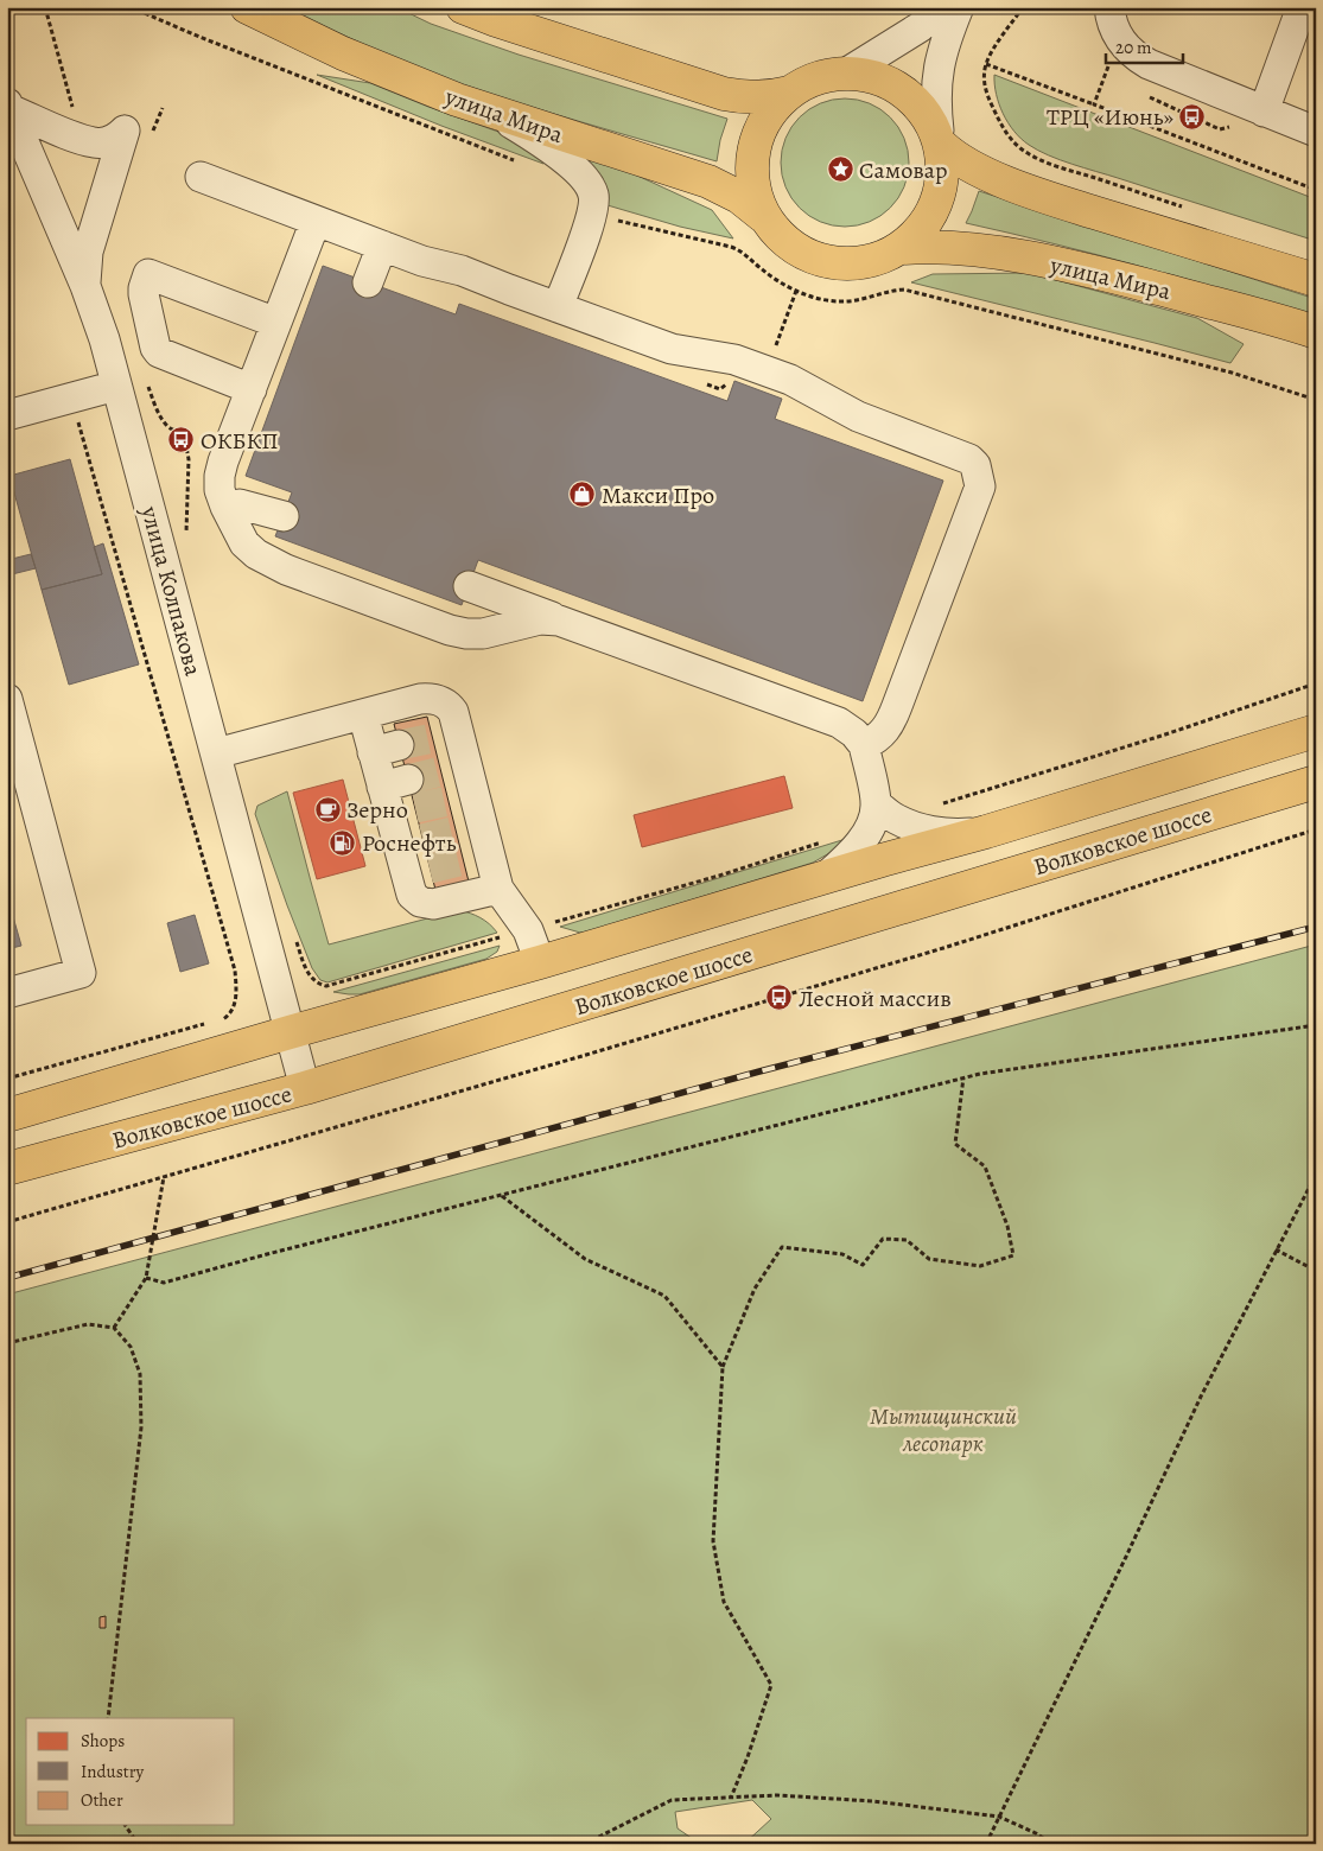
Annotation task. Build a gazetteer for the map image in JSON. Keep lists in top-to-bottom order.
{
  "streets": {
    "main road": ["улица Мира", "Волковское шоссе"],
    "street": ["улица Колпакова"]
  },
  "crossings": [
    ["улица Колпакова", "Волковское шоссе"]
  ],
  "parks": ["Мытищинский лесопарк"],
  "places": {
    "bus stop": ["ТРЦ «Июнь»", "ОКБКП", "Лесной массив"],
    "place": ["Самовар"],
    "shop": ["Макси Про"],
    "cafe": ["Зерно"],
    "fuel station": ["Роснефть"]
  },
  "legend": ["Shops", "Industry", "Other"],
  "scale_bar": "20 m"
}
